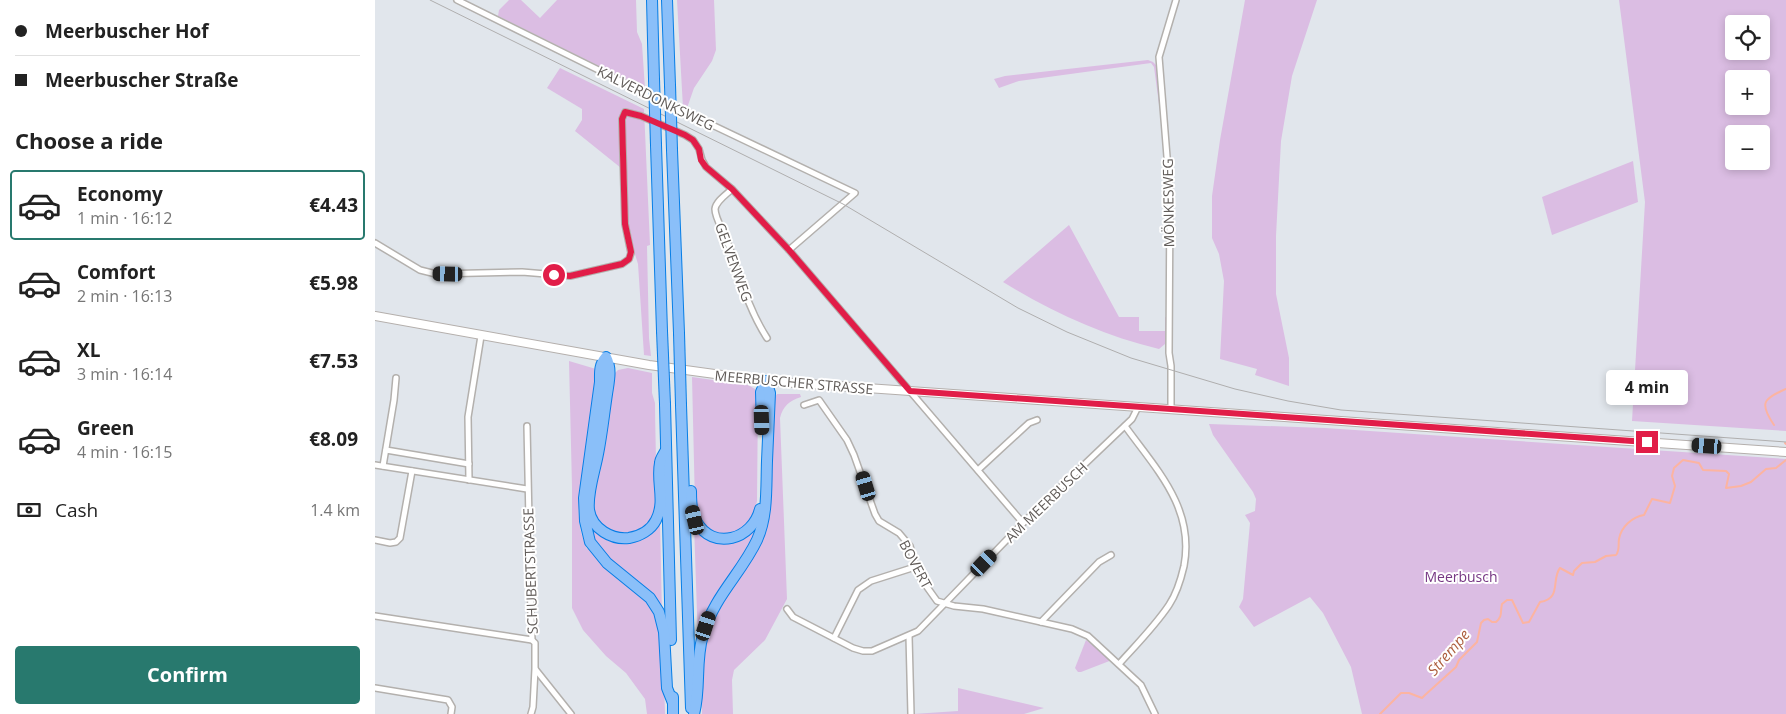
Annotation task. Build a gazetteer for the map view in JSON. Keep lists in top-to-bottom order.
{
  "streets": {
    "main road": ["MEERBUSCHER STRASSE"],
    "street": [
      "KALVERDONKSWEG",
      "MÖNKESWEG",
      "GELVENWEG",
      "AM MEERBUSCH",
      "BOVERT",
      "SCHUBERTSTRASSE"
    ]
  },
  "crossings": [
    ["MÖNKESWEG", "MEERBUSCHER STRASSE"],
    ["MEERBUSCHER STRASSE", "AM MEERBUSCH"],
    ["AM MEERBUSCH", "BOVERT"]
  ],
  "water": ["Strempe"],
  "parks": ["Meerbusch"],
  "page": {
    "banner": ["Meerbuscher Hof", "Meerbuscher Straße"],
    "map_buttons": ["+", "−"],
    "heading": "Choose a ride",
    "list": [
      {
        "name": "Economy",
        "note": "1 min · 16:12",
        "value": "€4.43"
      },
      {
        "name": "Comfort",
        "note": "2 min · 16:13",
        "value": "€5.98"
      },
      {
        "name": "XL",
        "note": "3 min · 16:14",
        "value": "€7.53"
      },
      {
        "name": "Green",
        "note": "4 min · 16:15",
        "value": "€8.09"
      }
    ],
    "bubble": "4 min",
    "pay": ["Cash", "1.4 km"],
    "buttons": "Confirm"
  }
}
